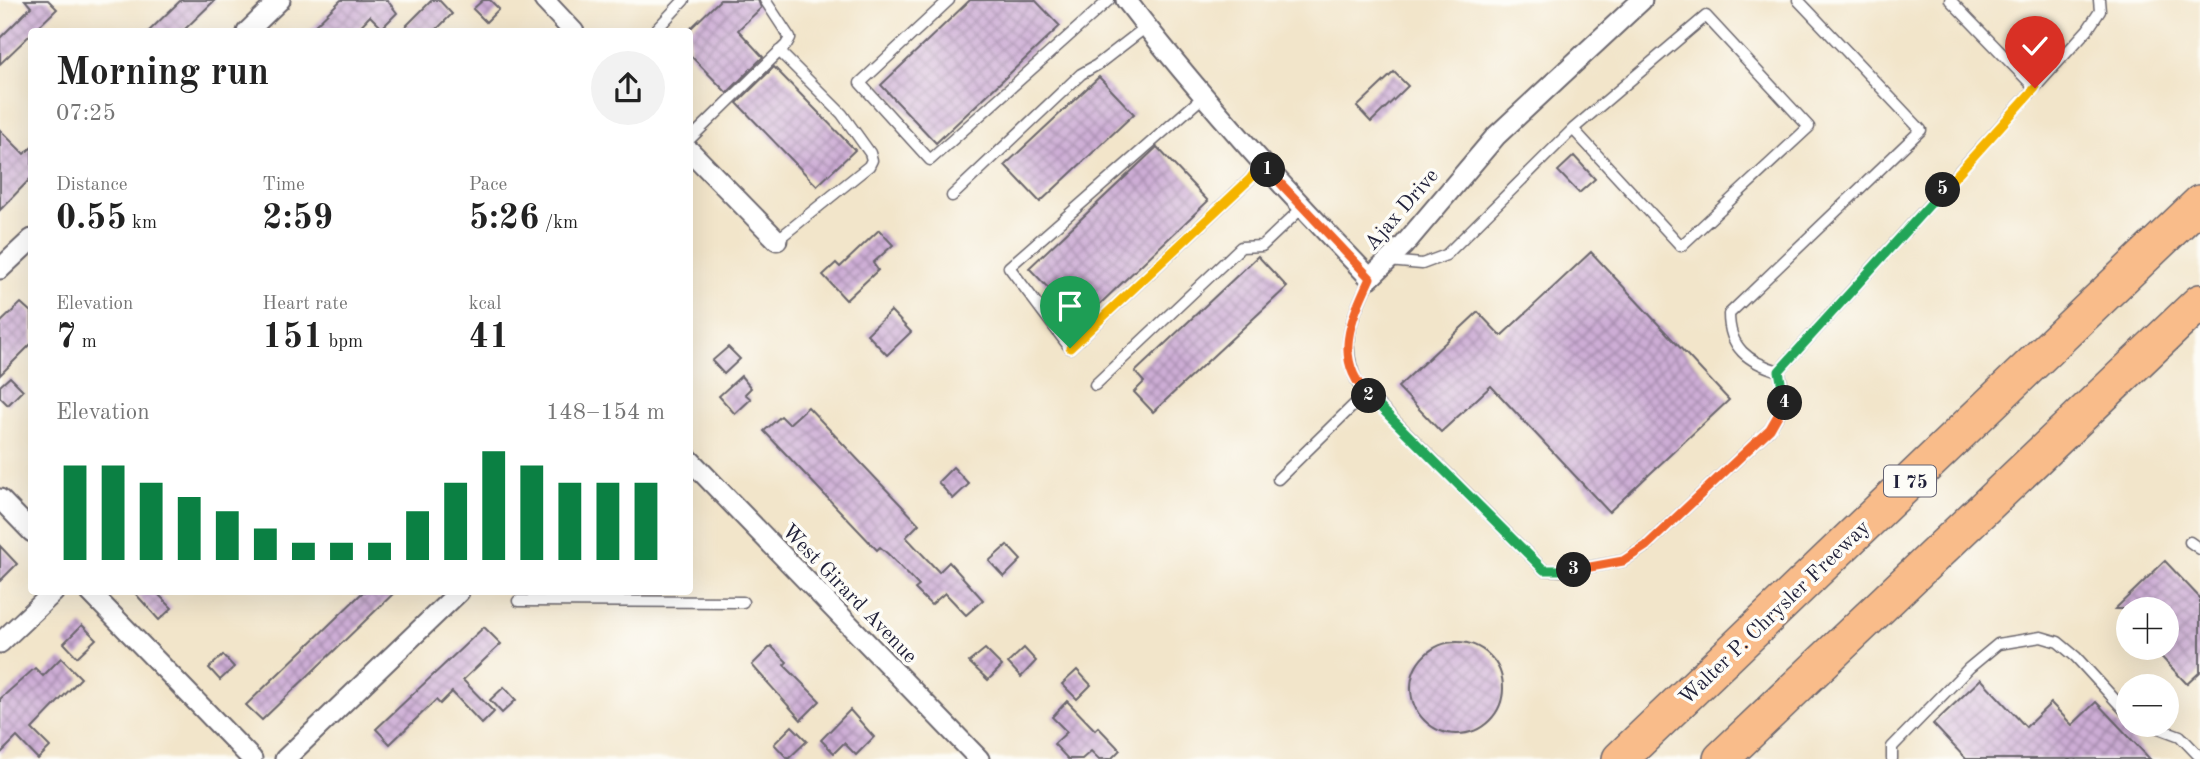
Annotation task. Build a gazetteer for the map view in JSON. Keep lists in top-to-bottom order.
{
  "streets": {
    "highway": ["I 75", "Walter P. Chrysler Freeway"],
    "street": ["Ajax Drive", "West Girard Avenue"]
  },
  "page": {
    "heading": ["Morning run", "07:25"],
    "stats": [
      ["Distance", "0.55 km"],
      ["Time", "2:59"],
      ["Pace", "5:26 /km"],
      ["Elevation", "7 m"],
      ["Heart rate", "151 bpm"],
      ["kcal", "41"]
    ],
    "pins": [
      "1",
      "5",
      "2",
      "4",
      "3"
    ],
    "chart": ["Elevation", "148–154 m"],
    "map_buttons": ["+", "−"]
  }
}
